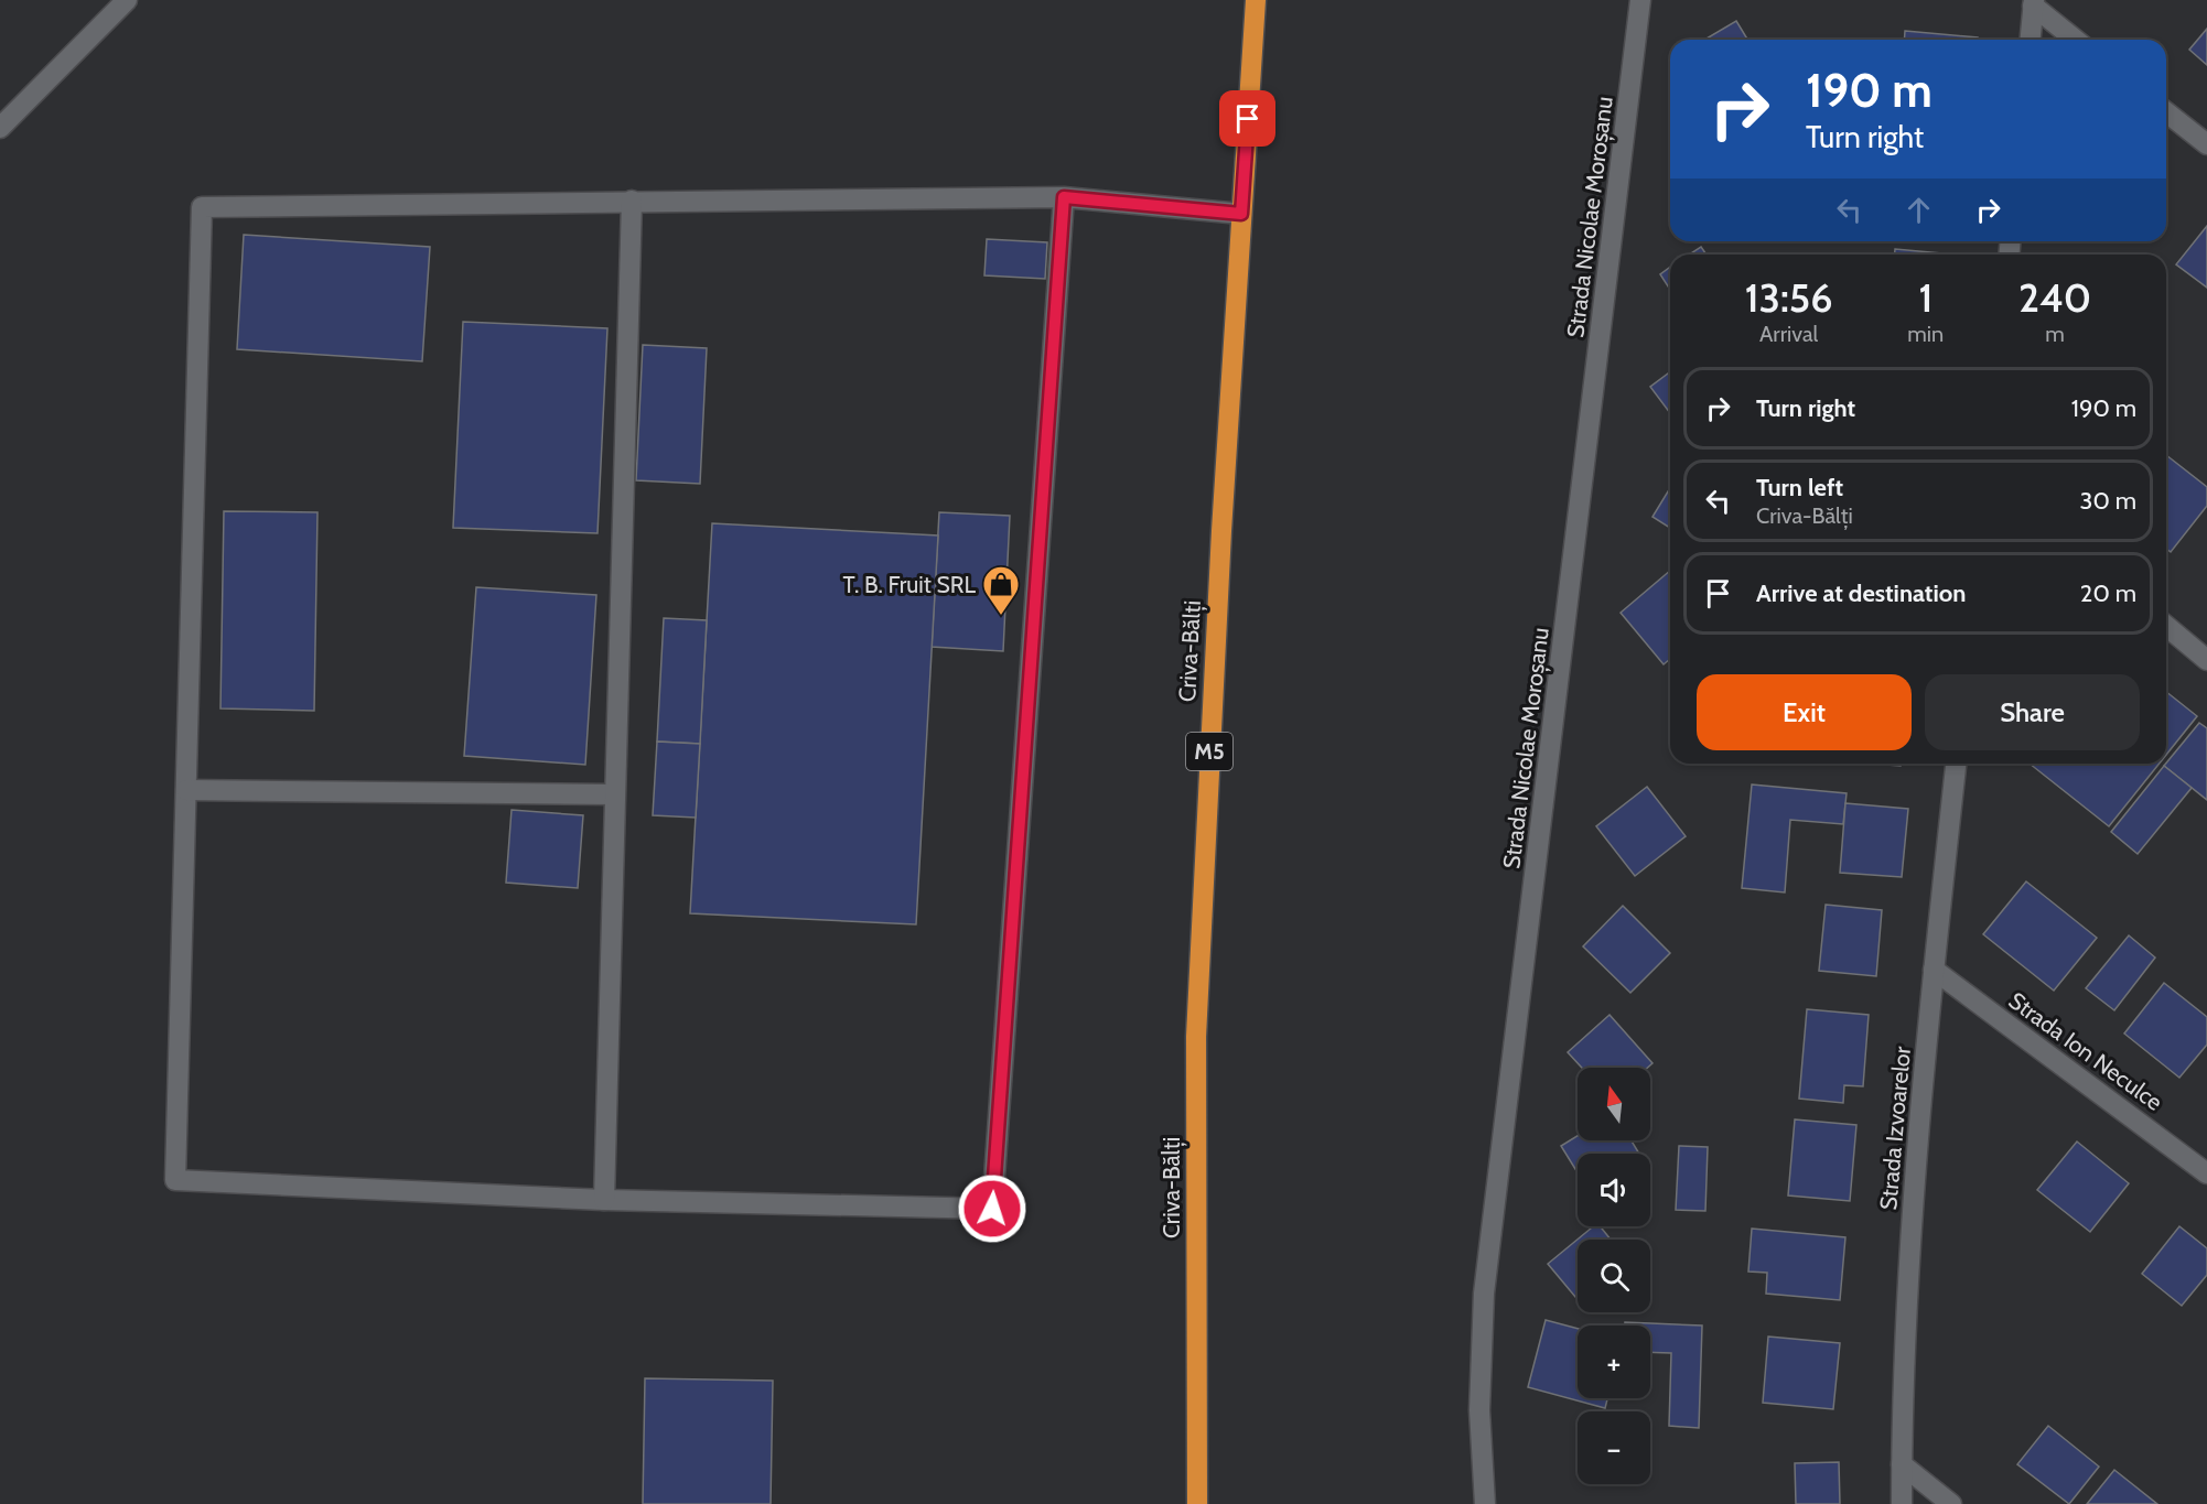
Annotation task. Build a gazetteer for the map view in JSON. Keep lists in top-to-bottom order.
{
  "streets": {
    "highway": ["Criva-Bălți", "M5"],
    "street": ["Strada Nicolae Moroșanu", "Strada Ion Neculce", "Strada Izvoarelor"]
  },
  "crossings": [
    ["Strada Ion Neculce", "Strada Izvoarelor"]
  ],
  "places": {
    "shop": ["T. B. Fruit SRL"]
  },
  "north": "top",
  "page": {
    "turn": ["190 m", "Turn right"],
    "eta": [
      "13:56",
      "Arrival",
      "1",
      "min",
      "240",
      "m"
    ],
    "list": [
      {
        "name": "Turn right",
        "value": "190 m"
      },
      {
        "name": "Turn left",
        "note": "Criva-Bălți",
        "value": "30 m"
      },
      {
        "name": "Arrive at destination",
        "value": "20 m"
      }
    ],
    "buttons": ["Exit", "Share"],
    "map_buttons": ["+", "−"]
  }
}
